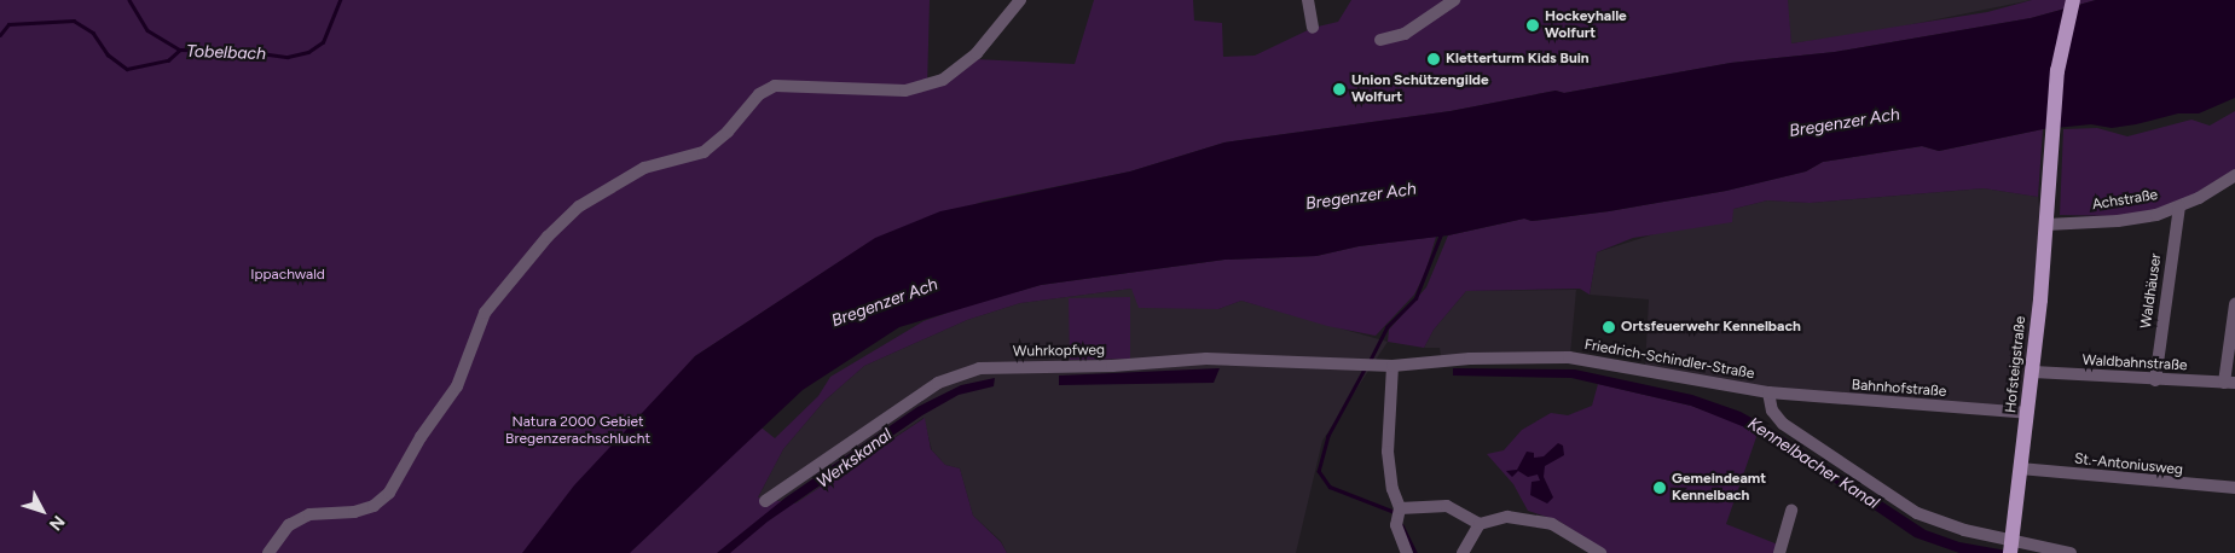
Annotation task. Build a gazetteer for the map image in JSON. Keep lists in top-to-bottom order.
{
  "streets": {
    "main road": ["Hofsteigstraße"],
    "street": [
      "Achstraße",
      "Waldhäuser",
      "Wuhrkopfweg",
      "Friedrich-Schindler-Straße",
      "Waldbahnstraße",
      "Bahnhofstraße",
      "St.-Antoniusweg"
    ]
  },
  "crossings": [
    ["Achstraße", "Waldhäuser"],
    ["Achstraße", "Hofsteigstraße"],
    ["Waldhäuser", "Waldbahnstraße"],
    ["Wuhrkopfweg", "Friedrich-Schindler-Straße"],
    ["Friedrich-Schindler-Straße", "Hofsteigstraße"],
    ["Friedrich-Schindler-Straße", "Bahnhofstraße"],
    ["Waldbahnstraße", "Hofsteigstraße"],
    ["Hofsteigstraße", "Bahnhofstraße"],
    ["Hofsteigstraße", "St.-Antoniusweg"]
  ],
  "water": [
    "Tobelbach",
    "Bregenzer Ach",
    "Werkskanal",
    "Kennelbacher Kanal"
  ],
  "parks": ["Ippachwald", "Natura 2000 Gebiet Bregenzerachschlucht"],
  "places": [
    "Hockeyhalle Wolfurt",
    "Kletterturm Kids Buin",
    "Union Schützengilde Wolfurt",
    "Ortsfeuerwehr Kennelbach",
    "Gemeindeamt Kennelbach"
  ],
  "north": "bottom right"
}
